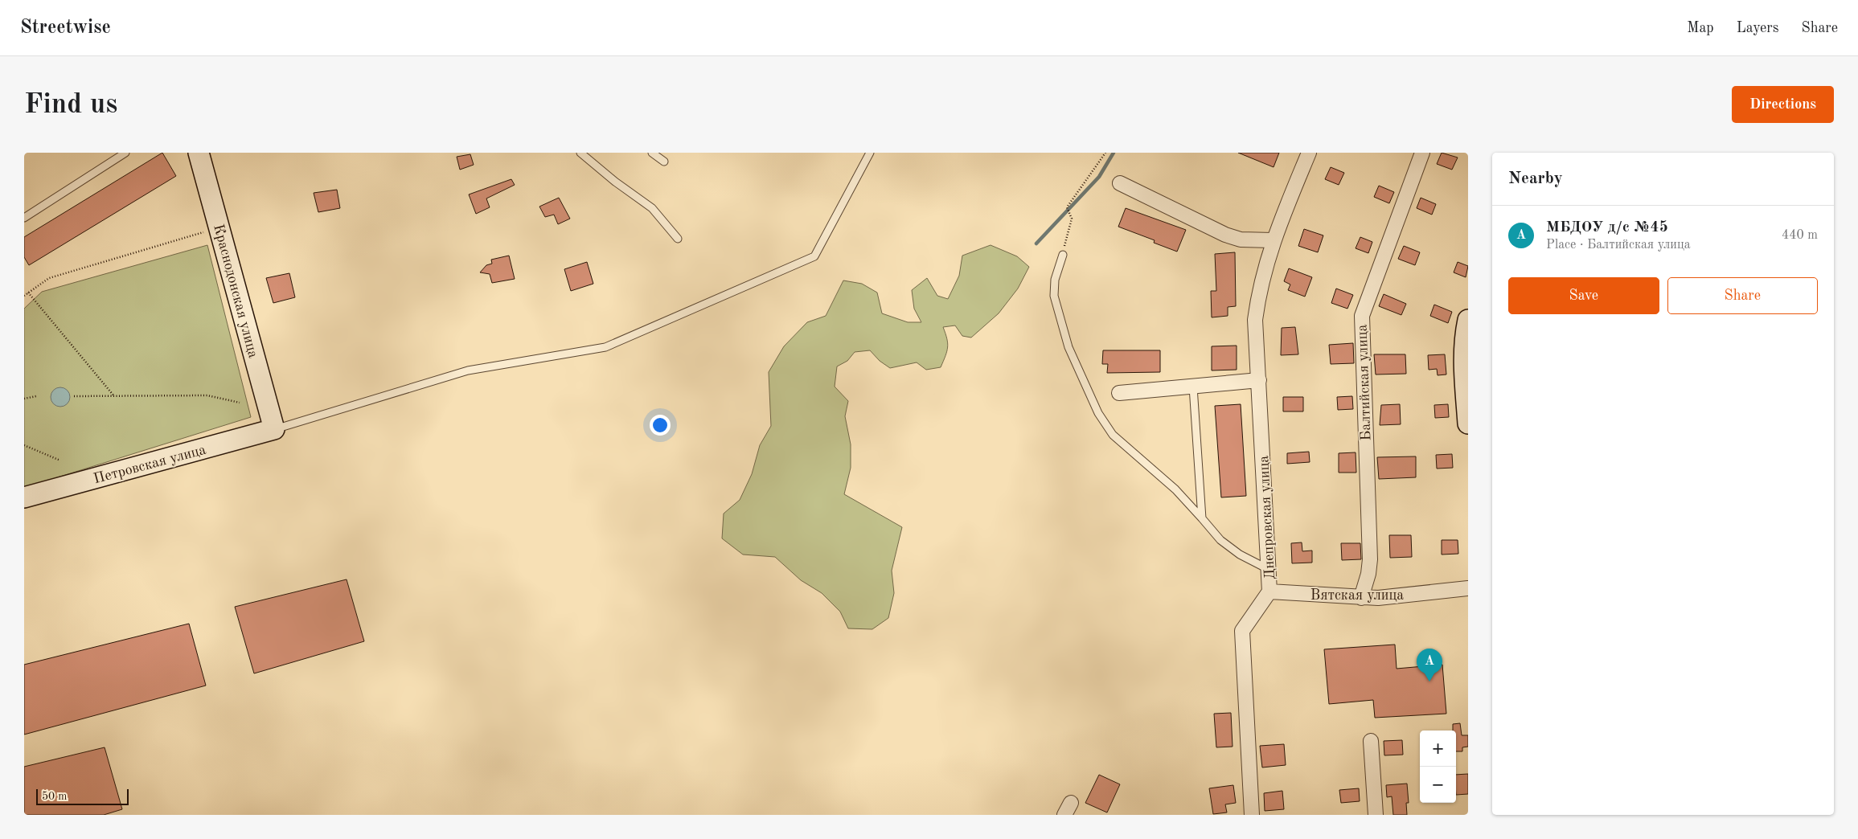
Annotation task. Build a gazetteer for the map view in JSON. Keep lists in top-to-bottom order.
{
  "streets": {
    "street": [
      "Краснодонская улица",
      "Балтийская улица",
      "Петровская улица",
      "Днепровская улица",
      "Вятская улица"
    ]
  },
  "crossings": [
    ["Краснодонская улица", "Петровская улица"],
    ["Балтийская улица", "Вятская улица"],
    ["Днепровская улица", "Вятская улица"]
  ],
  "scale_bar": "50 m",
  "page": {
    "header": "Streetwise",
    "nav": ["Map", "Layers", "Share"],
    "buttons": [
      "Directions",
      ["Save", "Share"]
    ],
    "title": "Find us",
    "heading": "Nearby",
    "list": [
      {
        "mark": "A",
        "name": "МБДОУ д/с №45",
        "note": "Place · Балтийская улица",
        "value": "440 m"
      }
    ],
    "pins": "A",
    "map_buttons": ["+", "−"],
    "scale": "50 m"
  }
}
